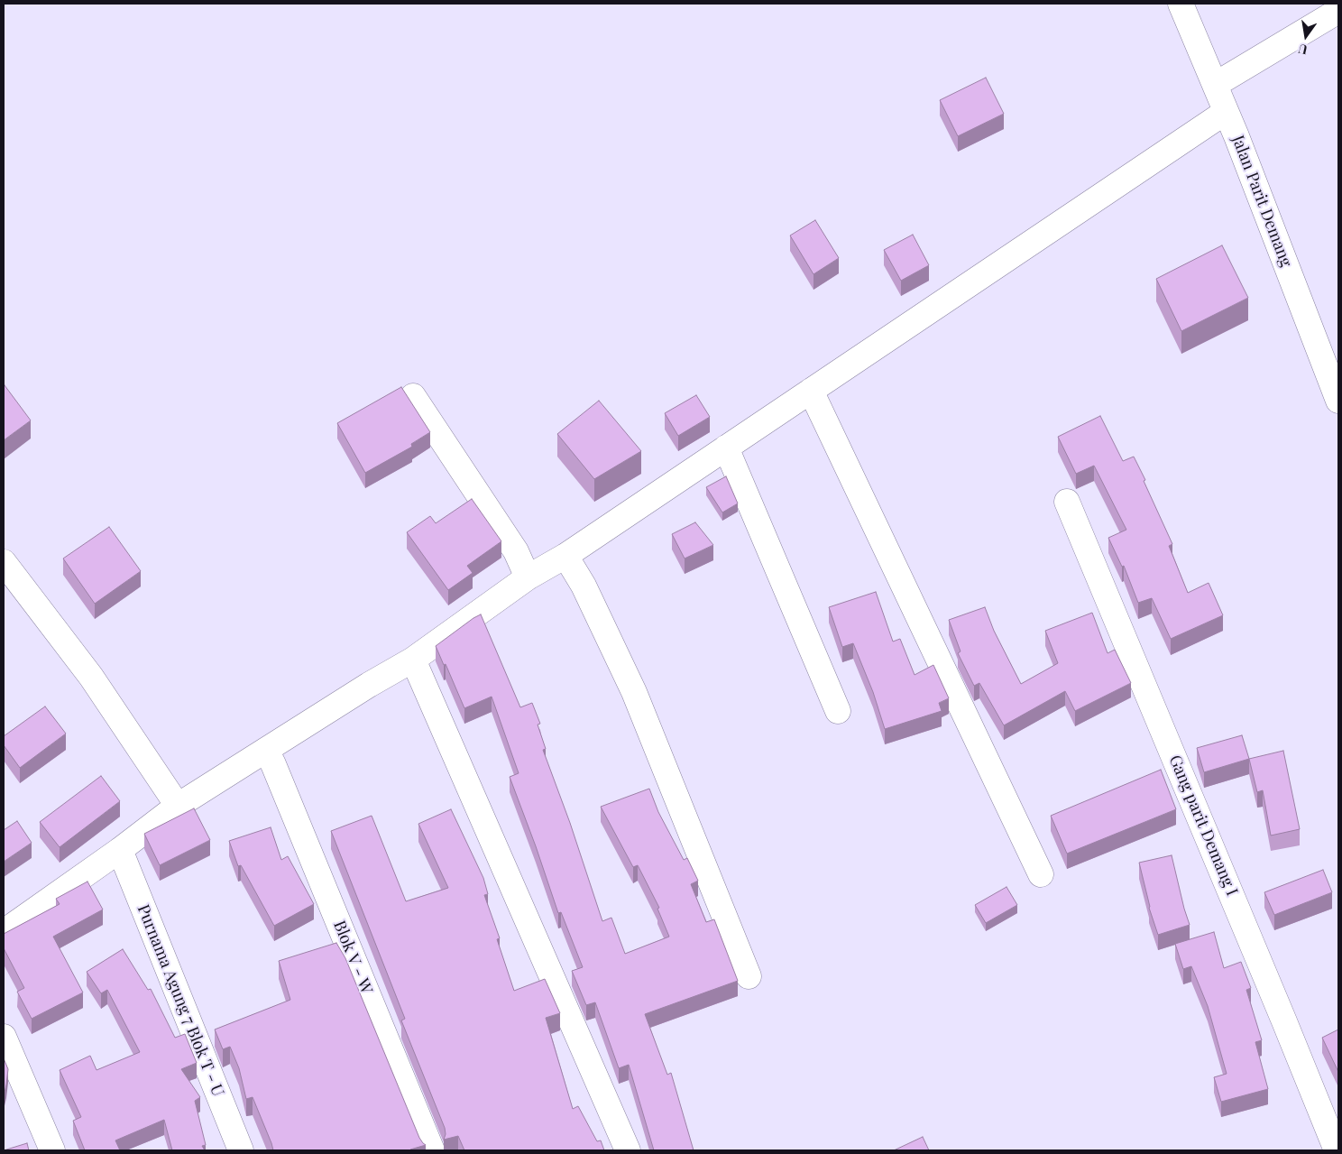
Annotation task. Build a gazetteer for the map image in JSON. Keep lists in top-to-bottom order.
{
  "streets": {
    "street": [
      "Jalan Parit Demang",
      "Gang parit Demang I",
      "Blok V - W",
      "Purnama Agung 7 Blok T - U"
    ]
  },
  "north": "bottom"
}
